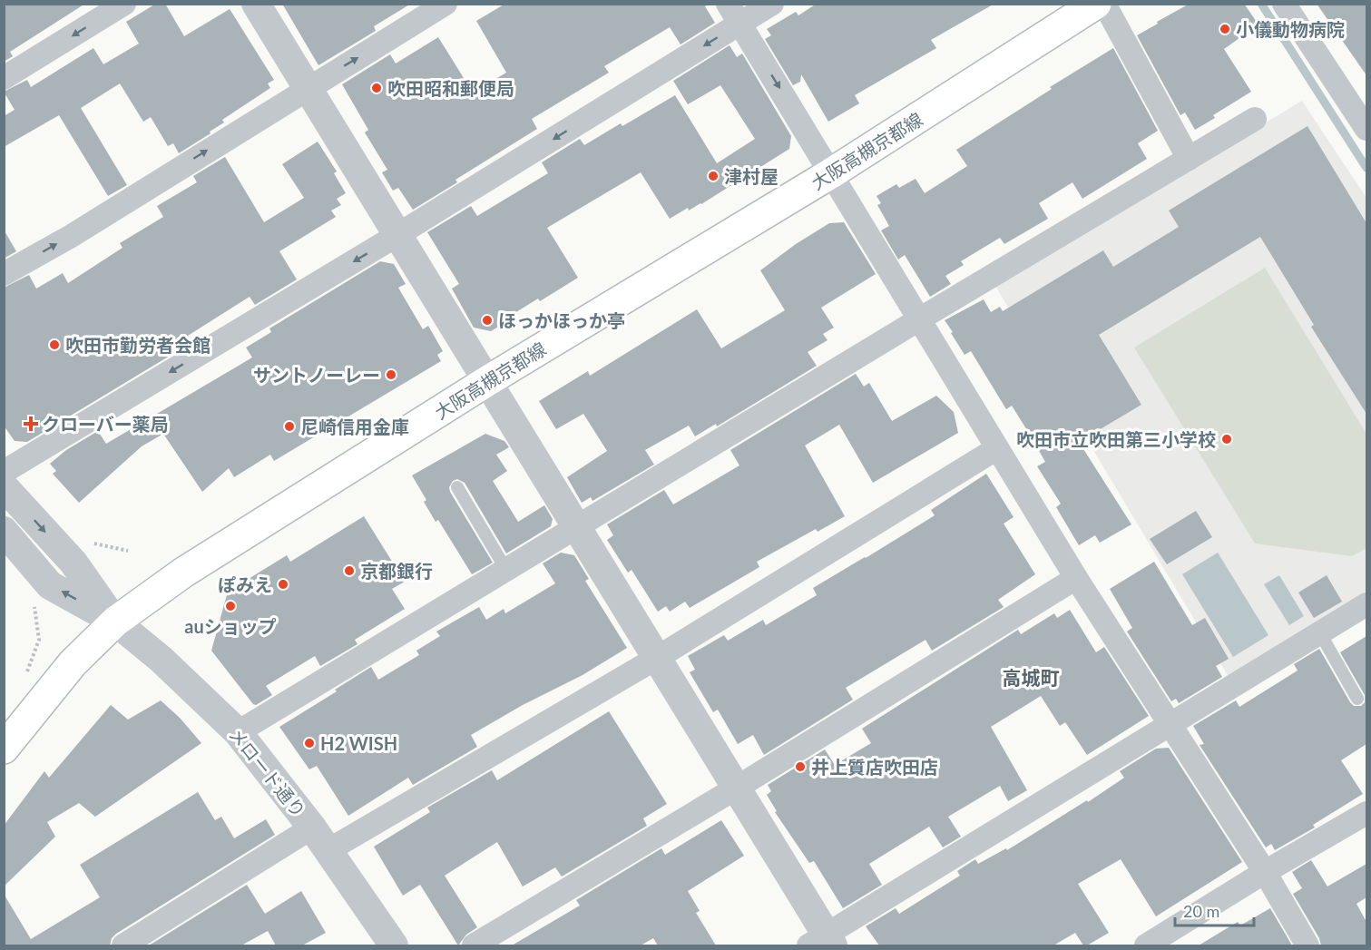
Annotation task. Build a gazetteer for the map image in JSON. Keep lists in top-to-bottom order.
{
  "streets": {
    "main road": ["大阪高槻京都線"],
    "street": ["メロード通り"]
  },
  "crossings": [
    ["大阪高槻京都線", "メロード通り"]
  ],
  "districts": ["高城町"],
  "places": {
    "other": [
      "小儀動物病院",
      "吹田昭和郵便局",
      "津村屋",
      "ほっかほっか亭",
      "吹田市勤労者会館",
      "サントノーレー",
      "尼崎信用金庫",
      "吹田市立吹田第三小学校",
      "京都銀行",
      "ぽみえ",
      "auショップ",
      "H2 WISH",
      "井上質店吹田店"
    ],
    "health": ["クローバー薬局"]
  },
  "scale_bar": "20 m"
}
